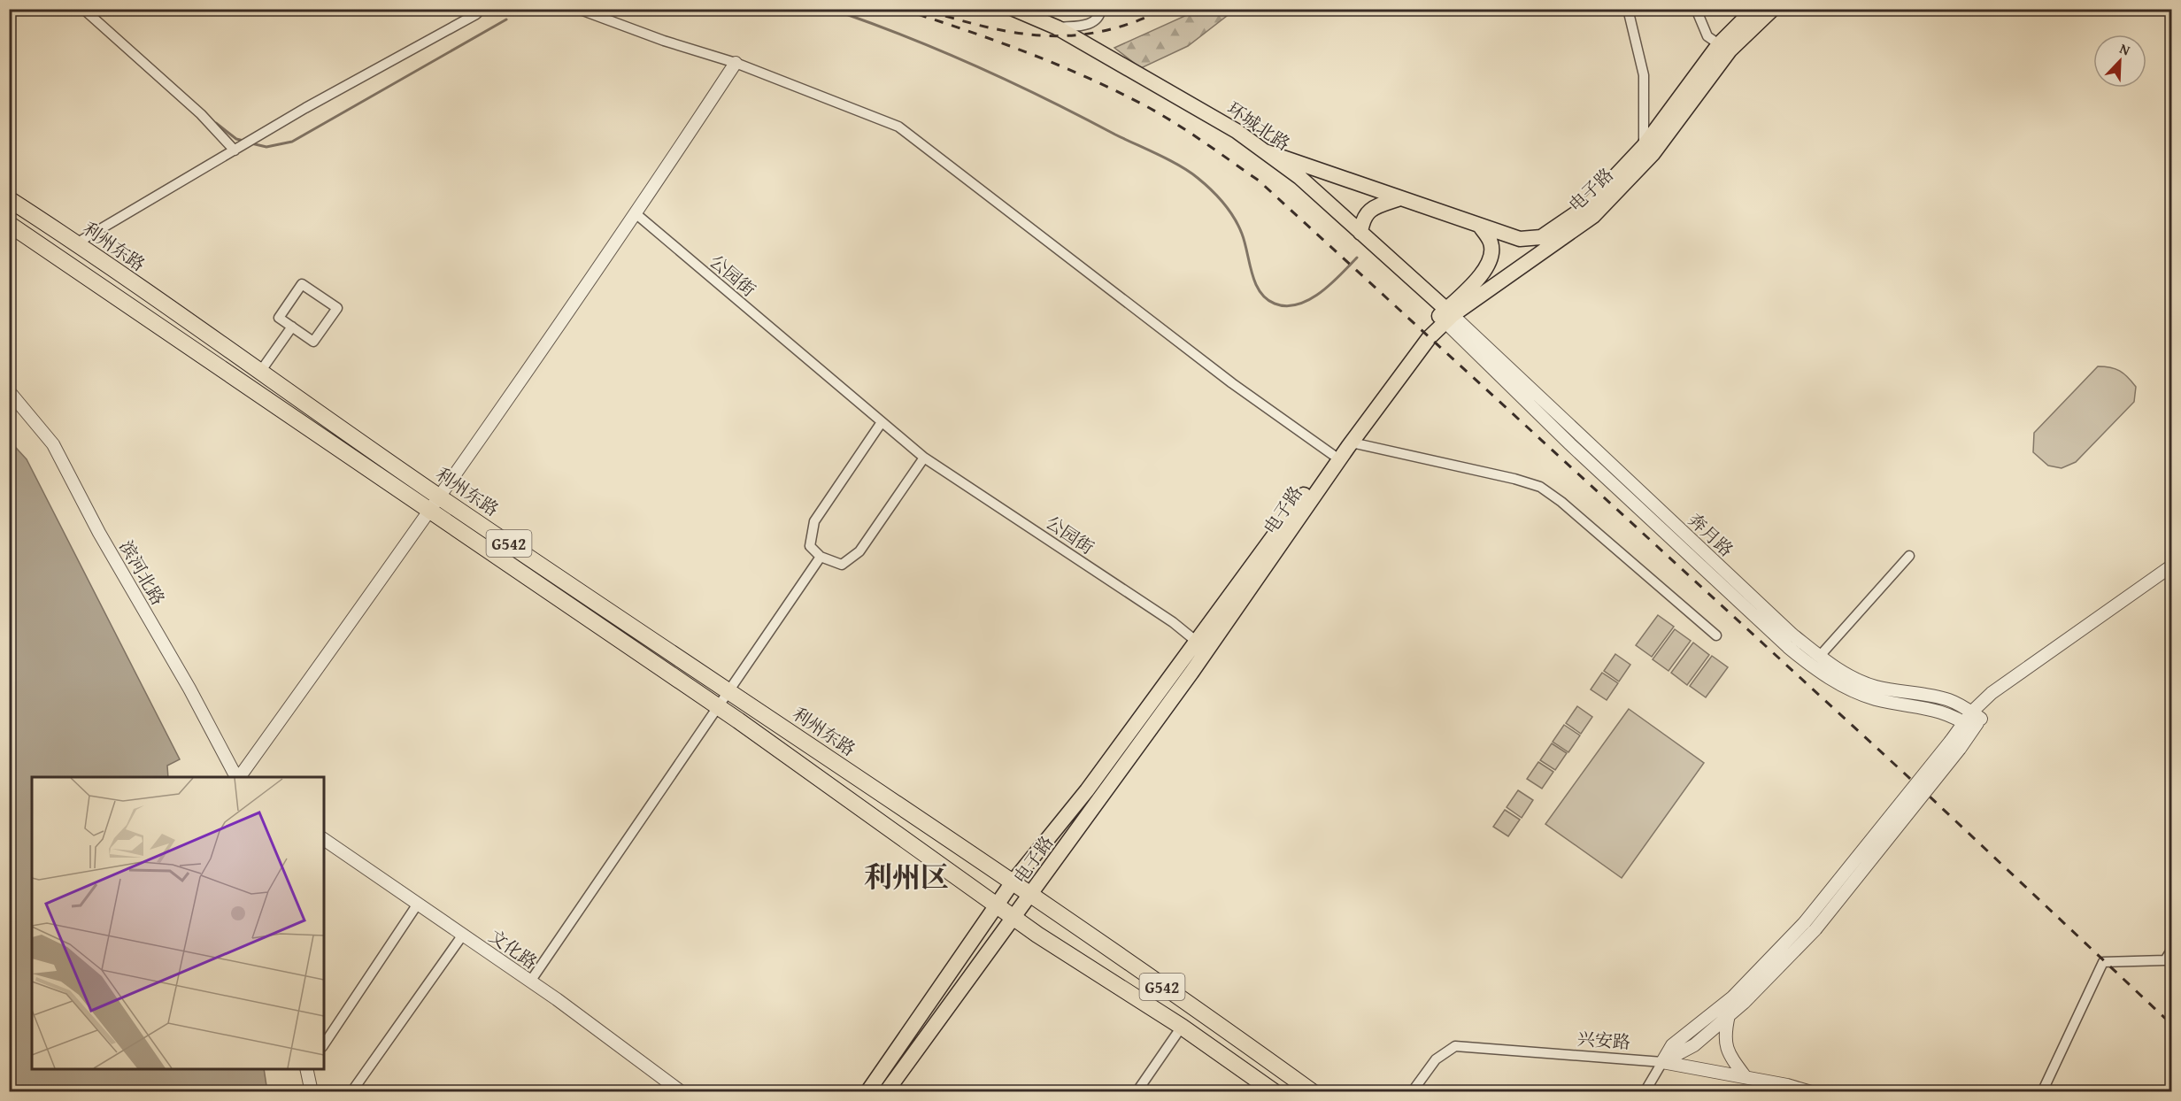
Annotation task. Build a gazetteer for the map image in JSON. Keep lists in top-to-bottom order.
{
  "streets": {
    "highway": ["利州东路", "G542"],
    "main road": ["环城北路", "电子路"],
    "street": [
      "公园街",
      "奔月路",
      "滨河北路",
      "文化路",
      "兴安路"
    ]
  },
  "crossings": [
    ["环城北路", "电子路"],
    ["环城北路", "奔月路"],
    ["电子路", "利州东路"],
    ["电子路", "公园街"],
    ["电子路", "奔月路"],
    ["电子路", "G542"],
    ["利州东路", "G542"]
  ],
  "districts": ["利州区"],
  "north": "top right"
}
